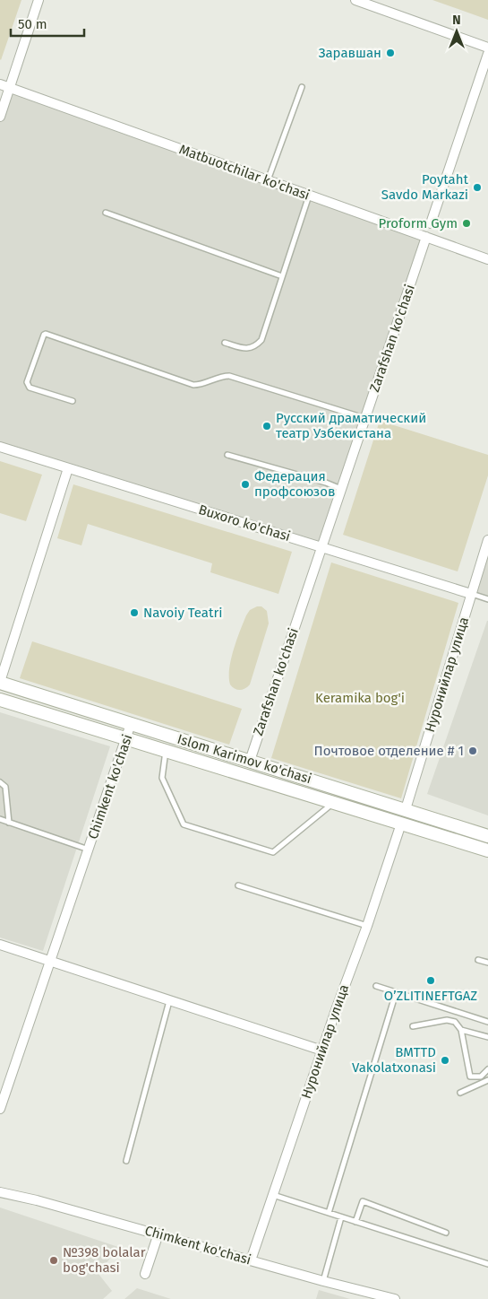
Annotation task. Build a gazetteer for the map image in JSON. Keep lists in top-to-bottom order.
{
  "streets": {
    "main road": ["Zarafshan ko'chasi", "Islom Karimov ko'chasi"],
    "street": [
      "Matbuotchilar ko'chasi",
      "Buxoro ko'chasi",
      "Нуронийлар улица",
      "Chimkent ko'chasi"
    ]
  },
  "crossings": [
    ["Matbuotchilar ko'chasi", "Zarafshan ko'chasi"],
    ["Zarafshan ko'chasi", "Buxoro ko'chasi"],
    ["Zarafshan ko'chasi", "Islom Karimov ko'chasi"],
    ["Buxoro ko'chasi", "Нуронийлар улица"],
    ["Нуронийлар улица", "Islom Karimov ko'chasi"],
    ["Нуронийлар улица", "Chimkent ko'chasi"],
    ["Islom Karimov ko'chasi", "Chimkent ko'chasi"]
  ],
  "parks": ["Keramika bog'i"],
  "places": [
    "Заравшан",
    "Poytaht Savdo Markazi",
    "Proform Gym",
    "Русский драматический театр Узбекистана",
    "Федерация профсоюзов",
    "Navoiy Teatri",
    "Почтовое отделение # 1",
    "O’ZLITINEFTGAZ",
    "BMTTD Vakolatxonasi",
    "№398 bolalar bog'chasi"
  ],
  "scale_bar": "50 m",
  "north": "top"
}
